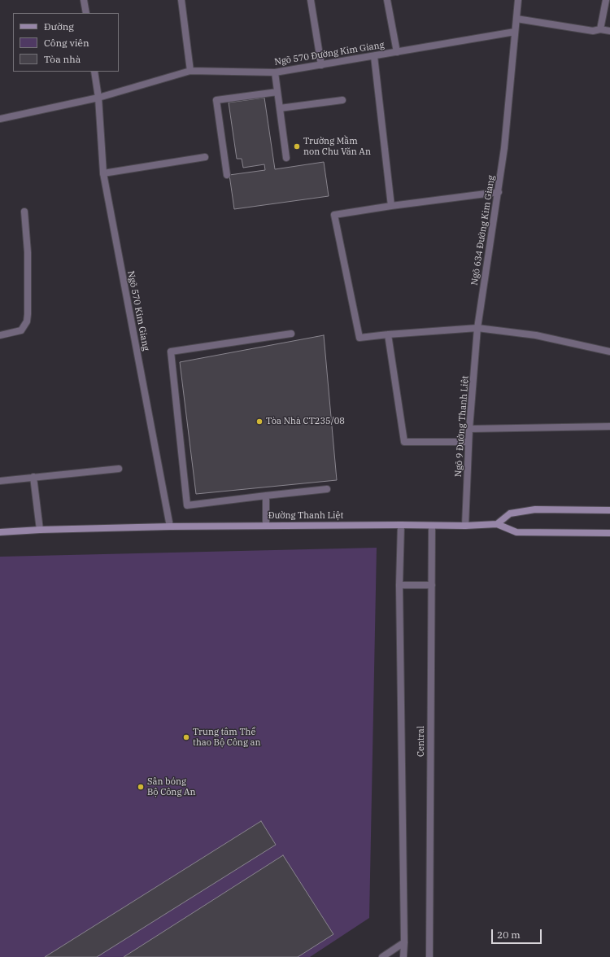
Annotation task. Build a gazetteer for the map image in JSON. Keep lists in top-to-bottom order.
{
  "streets": {
    "street": [
      "Ngõ 570 Đường Kim Giang",
      "Ngõ 634 Đường Kim Giang",
      "Ngõ 570 Kim Giang",
      "Ngõ 9 Đường Thanh Liệt",
      "Đường Thanh Liệt",
      "Central"
    ]
  },
  "crossings": [
    ["Ngõ 570 Đường Kim Giang", "Ngõ 634 Đường Kim Giang"],
    ["Ngõ 570 Đường Kim Giang", "Ngõ 570 Kim Giang"],
    ["Ngõ 634 Đường Kim Giang", "Ngõ 9 Đường Thanh Liệt"],
    ["Ngõ 570 Kim Giang", "Đường Thanh Liệt"],
    ["Ngõ 9 Đường Thanh Liệt", "Đường Thanh Liệt"],
    ["Đường Thanh Liệt", "Central"]
  ],
  "places": [
    "Trường Mầm non Chu Văn An",
    "Tòa Nhà CT235/08",
    "Trung tâm Thể thao Bộ Công an",
    "Sân bóng Bộ Công An"
  ],
  "legend": ["Đường", "Công viên", "Tòa nhà"],
  "scale_bar": "20 m"
}
